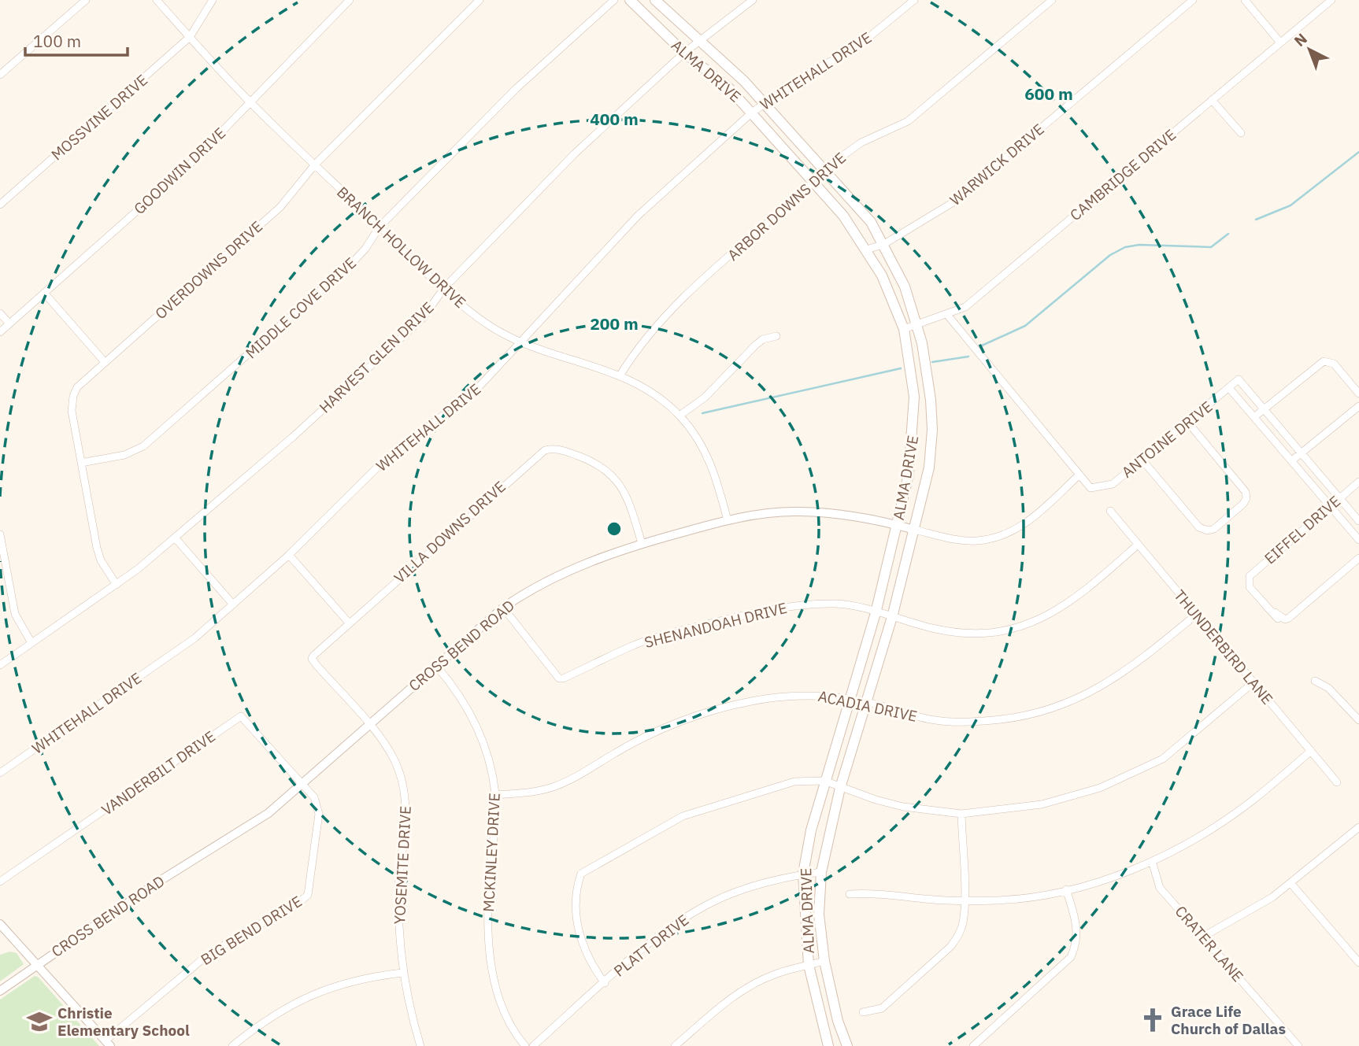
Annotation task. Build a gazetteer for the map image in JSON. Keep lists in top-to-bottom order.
{
  "streets": {
    "main road": ["ALMA DRIVE"],
    "street": [
      "WHITEHALL DRIVE",
      "MOSSVINE DRIVE",
      "WARWICK DRIVE",
      "GOODWIN DRIVE",
      "CAMBRIDGE DRIVE",
      "ARBOR DOWNS DRIVE",
      "BRANCH HOLLOW DRIVE",
      "OVERDOWNS DRIVE",
      "MIDDLE COVE DRIVE",
      "HARVEST GLEN DRIVE",
      "ANTOINE DRIVE",
      "EIFFEL DRIVE",
      "VILLA DOWNS DRIVE",
      "SHENANDOAH DRIVE",
      "CROSS BEND ROAD",
      "THUNDERBIRD LANE",
      "ACADIA DRIVE",
      "VANDERBILT DRIVE",
      "MCKINLEY DRIVE",
      "YOSEMITE DRIVE",
      "BIG BEND DRIVE",
      "CRATER LANE",
      "PLATT DRIVE"
    ]
  },
  "crossings": [
    ["ALMA DRIVE", "WHITEHALL DRIVE"],
    ["ALMA DRIVE", "WARWICK DRIVE"],
    ["ALMA DRIVE", "CAMBRIDGE DRIVE"],
    ["ALMA DRIVE", "ARBOR DOWNS DRIVE"],
    ["ALMA DRIVE", "HARVEST GLEN DRIVE"],
    ["ALMA DRIVE", "SHENANDOAH DRIVE"],
    ["ALMA DRIVE", "CROSS BEND ROAD"],
    ["ALMA DRIVE", "ACADIA DRIVE"],
    ["ALMA DRIVE", "PLATT DRIVE"],
    ["WHITEHALL DRIVE", "BRANCH HOLLOW DRIVE"],
    ["MOSSVINE DRIVE", "BRANCH HOLLOW DRIVE"],
    ["GOODWIN DRIVE", "BRANCH HOLLOW DRIVE"],
    ["ARBOR DOWNS DRIVE", "BRANCH HOLLOW DRIVE"],
    ["BRANCH HOLLOW DRIVE", "OVERDOWNS DRIVE"],
    ["BRANCH HOLLOW DRIVE", "MIDDLE COVE DRIVE"],
    ["BRANCH HOLLOW DRIVE", "HARVEST GLEN DRIVE"],
    ["BRANCH HOLLOW DRIVE", "CROSS BEND ROAD"],
    ["OVERDOWNS DRIVE", "MIDDLE COVE DRIVE"],
    ["OVERDOWNS DRIVE", "HARVEST GLEN DRIVE"],
    ["ANTOINE DRIVE", "CROSS BEND ROAD"],
    ["VILLA DOWNS DRIVE", "CROSS BEND ROAD"],
    ["VILLA DOWNS DRIVE", "YOSEMITE DRIVE"],
    ["SHENANDOAH DRIVE", "CROSS BEND ROAD"],
    ["SHENANDOAH DRIVE", "THUNDERBIRD LANE"],
    ["CROSS BEND ROAD", "VANDERBILT DRIVE"],
    ["CROSS BEND ROAD", "MCKINLEY DRIVE"],
    ["CROSS BEND ROAD", "YOSEMITE DRIVE"],
    ["CROSS BEND ROAD", "BIG BEND DRIVE"],
    ["THUNDERBIRD LANE", "ACADIA DRIVE"],
    ["ACADIA DRIVE", "MCKINLEY DRIVE"],
    ["VANDERBILT DRIVE", "BIG BEND DRIVE"]
  ],
  "places": {
    "church": ["Grace Life Church of Dallas"],
    "school or university": ["Christie Elementary School"]
  },
  "scale_bar": "100 m",
  "north": "top left",
  "rings": ["600 m", "400 m", "200 m"]
}
